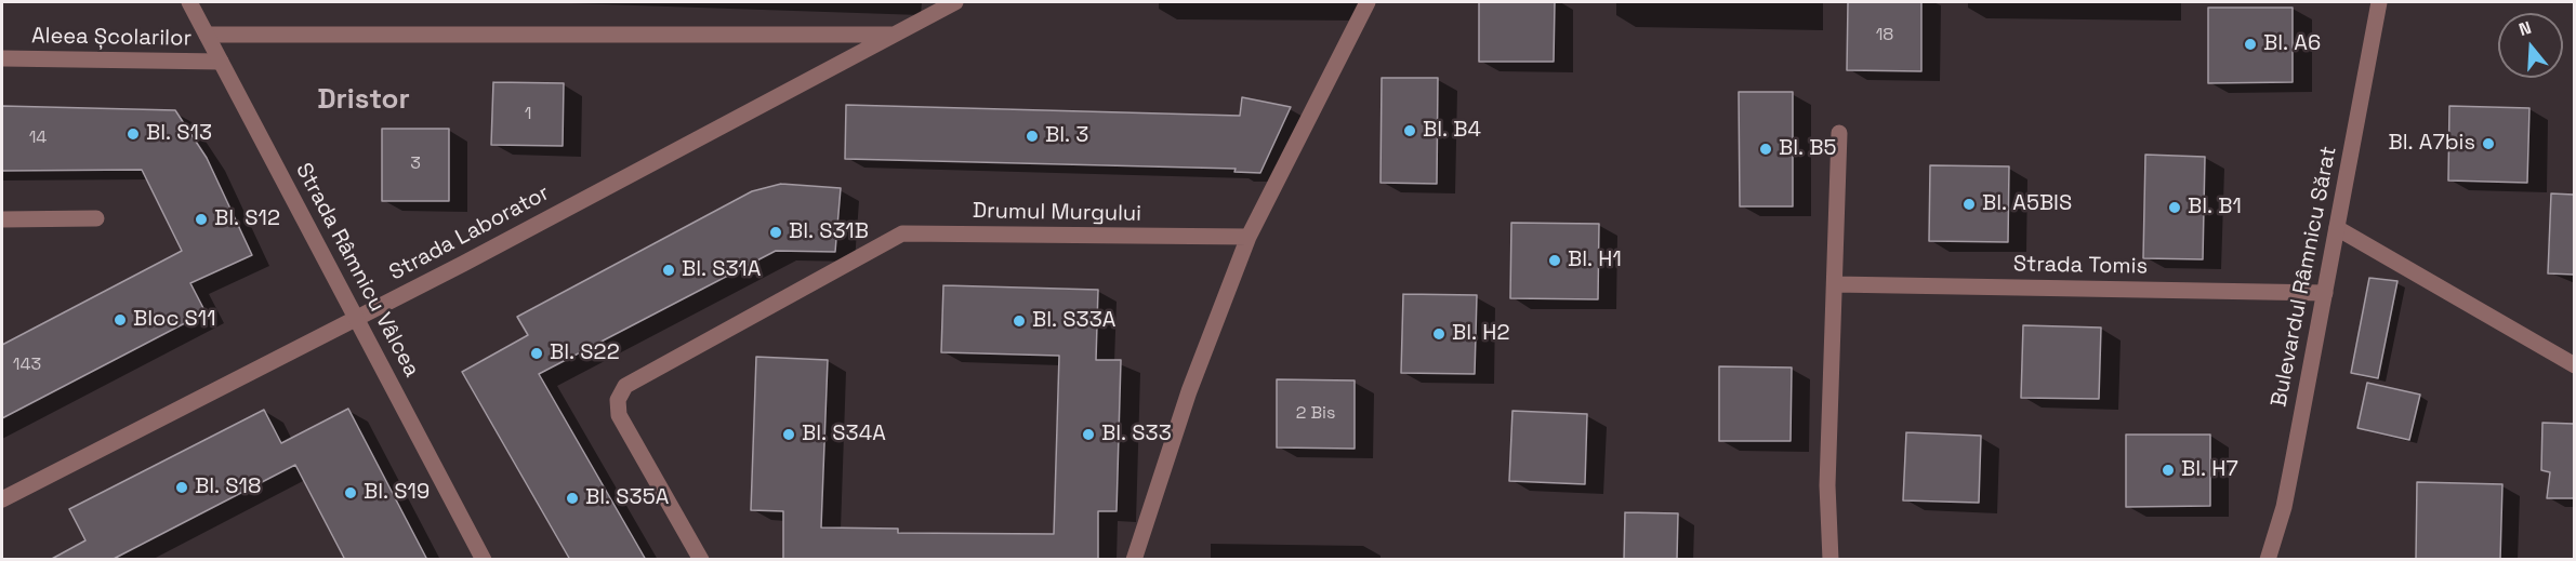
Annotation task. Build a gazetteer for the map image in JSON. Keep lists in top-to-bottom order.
{
  "streets": {
    "street": [
      "Aleea Școlarilor",
      "Drumul Murgului",
      "Strada Laborator",
      "Strada Tomis",
      "Strada Râmnicu Vâlcea",
      "Bulevardul Râmnicu Sărat"
    ]
  },
  "crossings": [
    ["Aleea Școlarilor", "Strada Laborator"],
    ["Aleea Școlarilor", "Strada Râmnicu Vâlcea"],
    ["Strada Laborator", "Strada Râmnicu Vâlcea"],
    ["Strada Tomis", "Bulevardul Râmnicu Sărat"]
  ],
  "districts": ["Dristor"],
  "places": [
    "Bl. A6",
    "Bl. B4",
    "Bl. S13",
    "Bl. 3",
    "Bl. A7bis",
    "Bl. B5",
    "Bl. A5BIS",
    "Bl. B1",
    "Bl. S12",
    "Bl. S31B",
    "Bl. H1",
    "Bl. S31A",
    "Bloc S11",
    "Bl. S33A",
    "Bl. H2",
    "Bl. S22",
    "Bl. S34A",
    "Bl. S33",
    "Bl. H7",
    "Bl. S18",
    "Bl. S19",
    "Bl. S35A"
  ],
  "house_numbers": [
    "18",
    "1",
    "14",
    "3",
    "143",
    "2 Bis"
  ],
  "north": "top"
}
